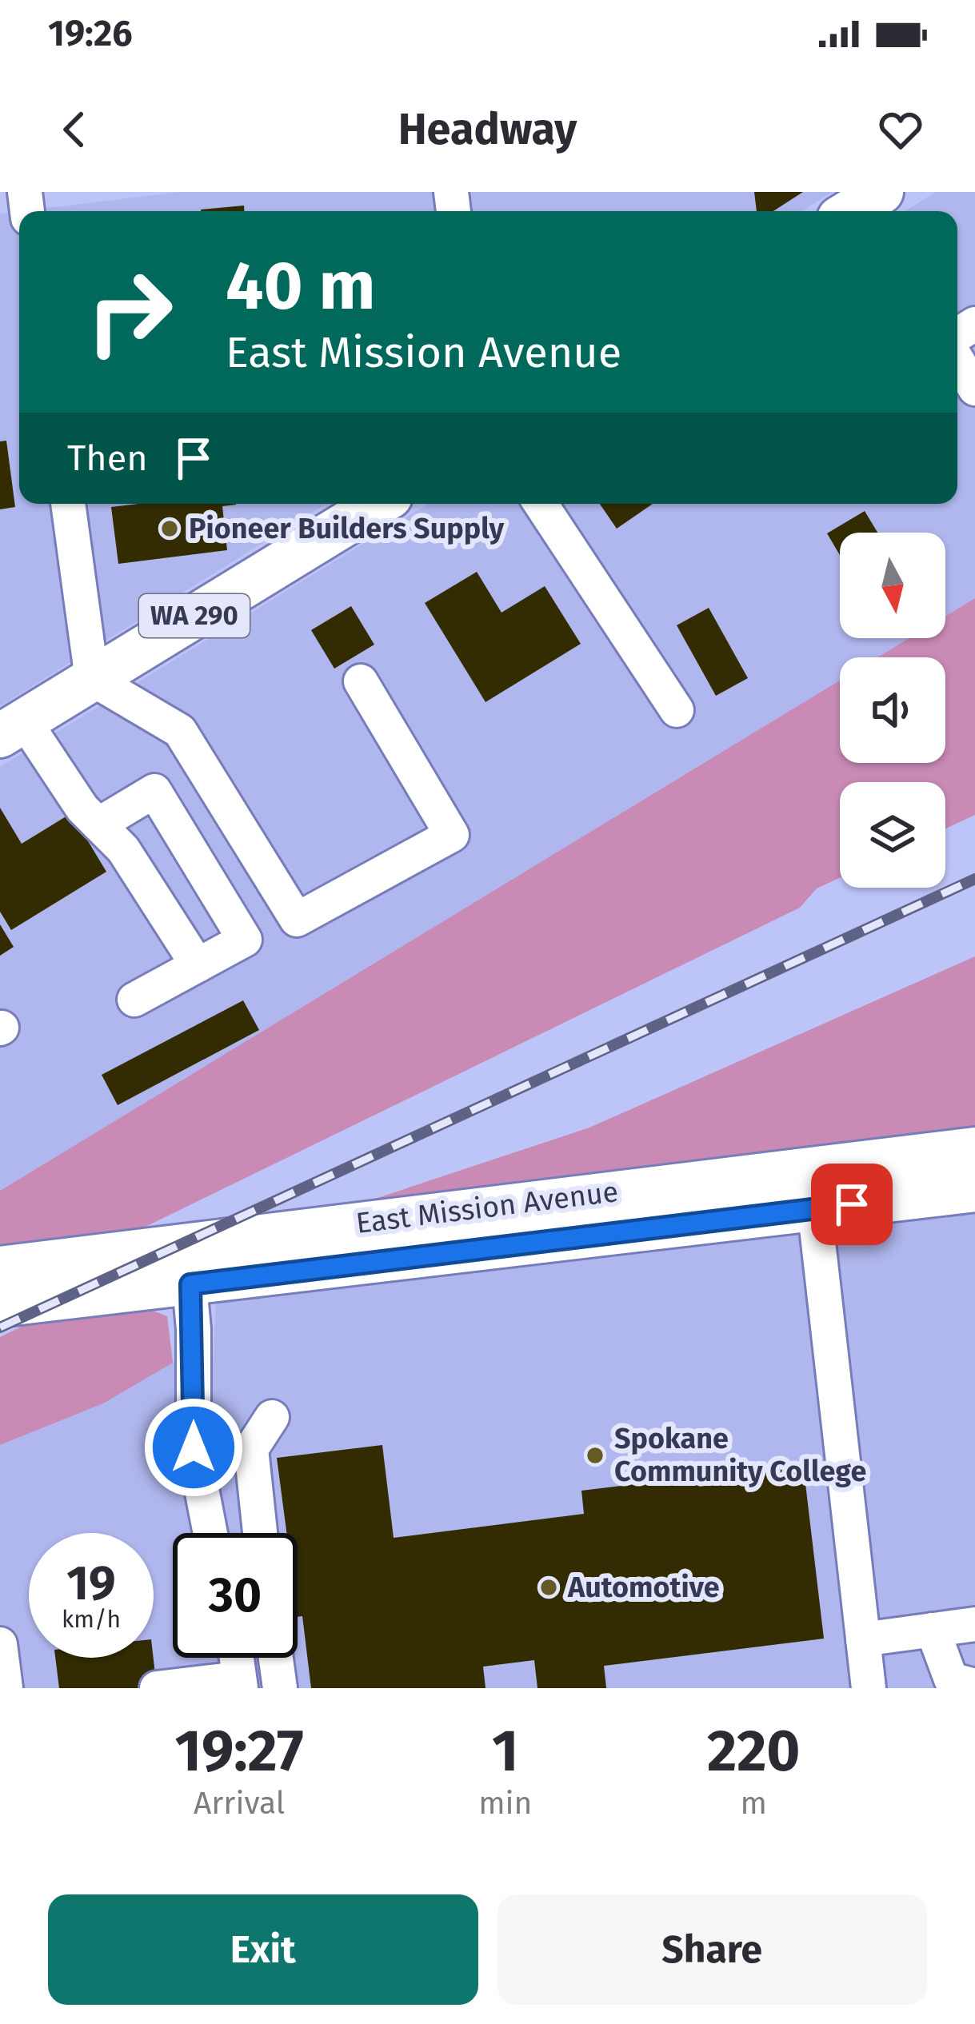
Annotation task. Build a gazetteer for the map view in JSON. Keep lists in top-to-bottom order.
{
  "streets": {
    "main road": ["WA 290", "East Mission Avenue"]
  },
  "places": ["Pioneer Builders Supply", "Spokane Community College", "Automotive"],
  "north": "bottom",
  "page": {
    "status": "19:26",
    "header": "Headway",
    "turn": ["40 m", "East Mission Avenue"],
    "then": "Then",
    "speed": "19 km/h",
    "limit": "30",
    "eta": [
      "19:27",
      "Arrival",
      "1",
      "min",
      "220",
      "m"
    ],
    "buttons": ["Exit", "Share"]
  }
}
